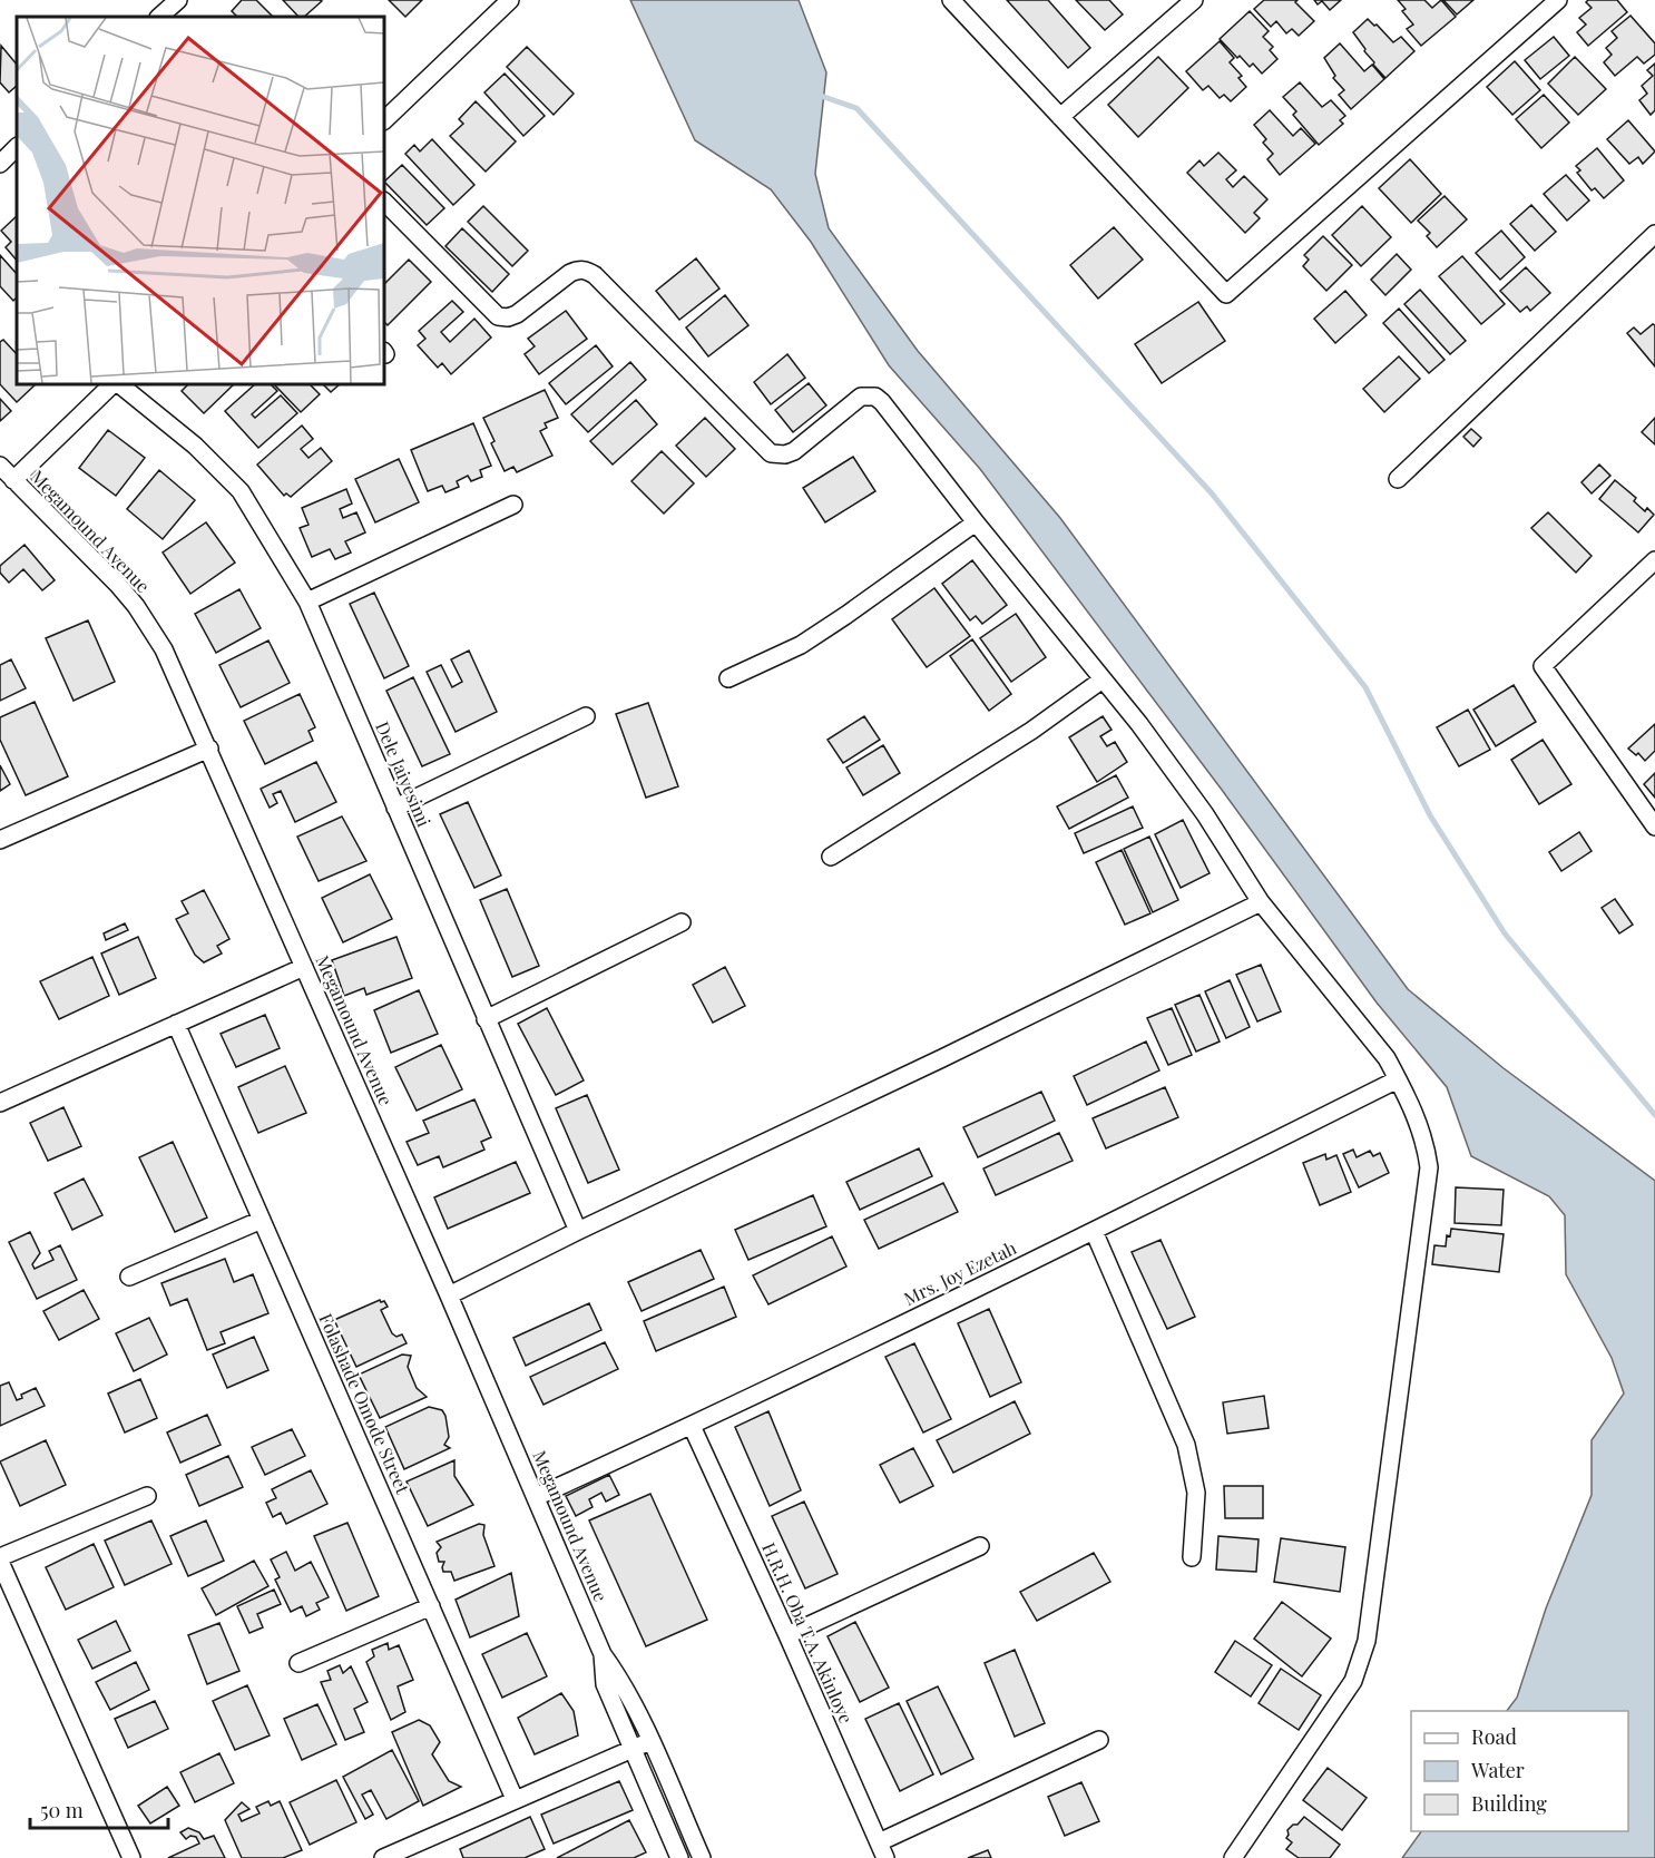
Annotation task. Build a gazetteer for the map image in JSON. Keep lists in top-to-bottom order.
{
  "streets": {
    "street": [
      "Megamound Avenue",
      "Dele Jaiyesimi",
      "Mrs. Joy Ezetah",
      "Folashade Omode Street",
      "H.R.H. Oba T.A. Akinloye"
    ]
  },
  "crossings": [
    ["Megamound Avenue", "Mrs. Joy Ezetah"],
    ["Mrs. Joy Ezetah", "H.R.H. Oba T.A. Akinloye"]
  ],
  "legend": ["Road", "Water", "Building"],
  "scale_bar": "50 m"
}
